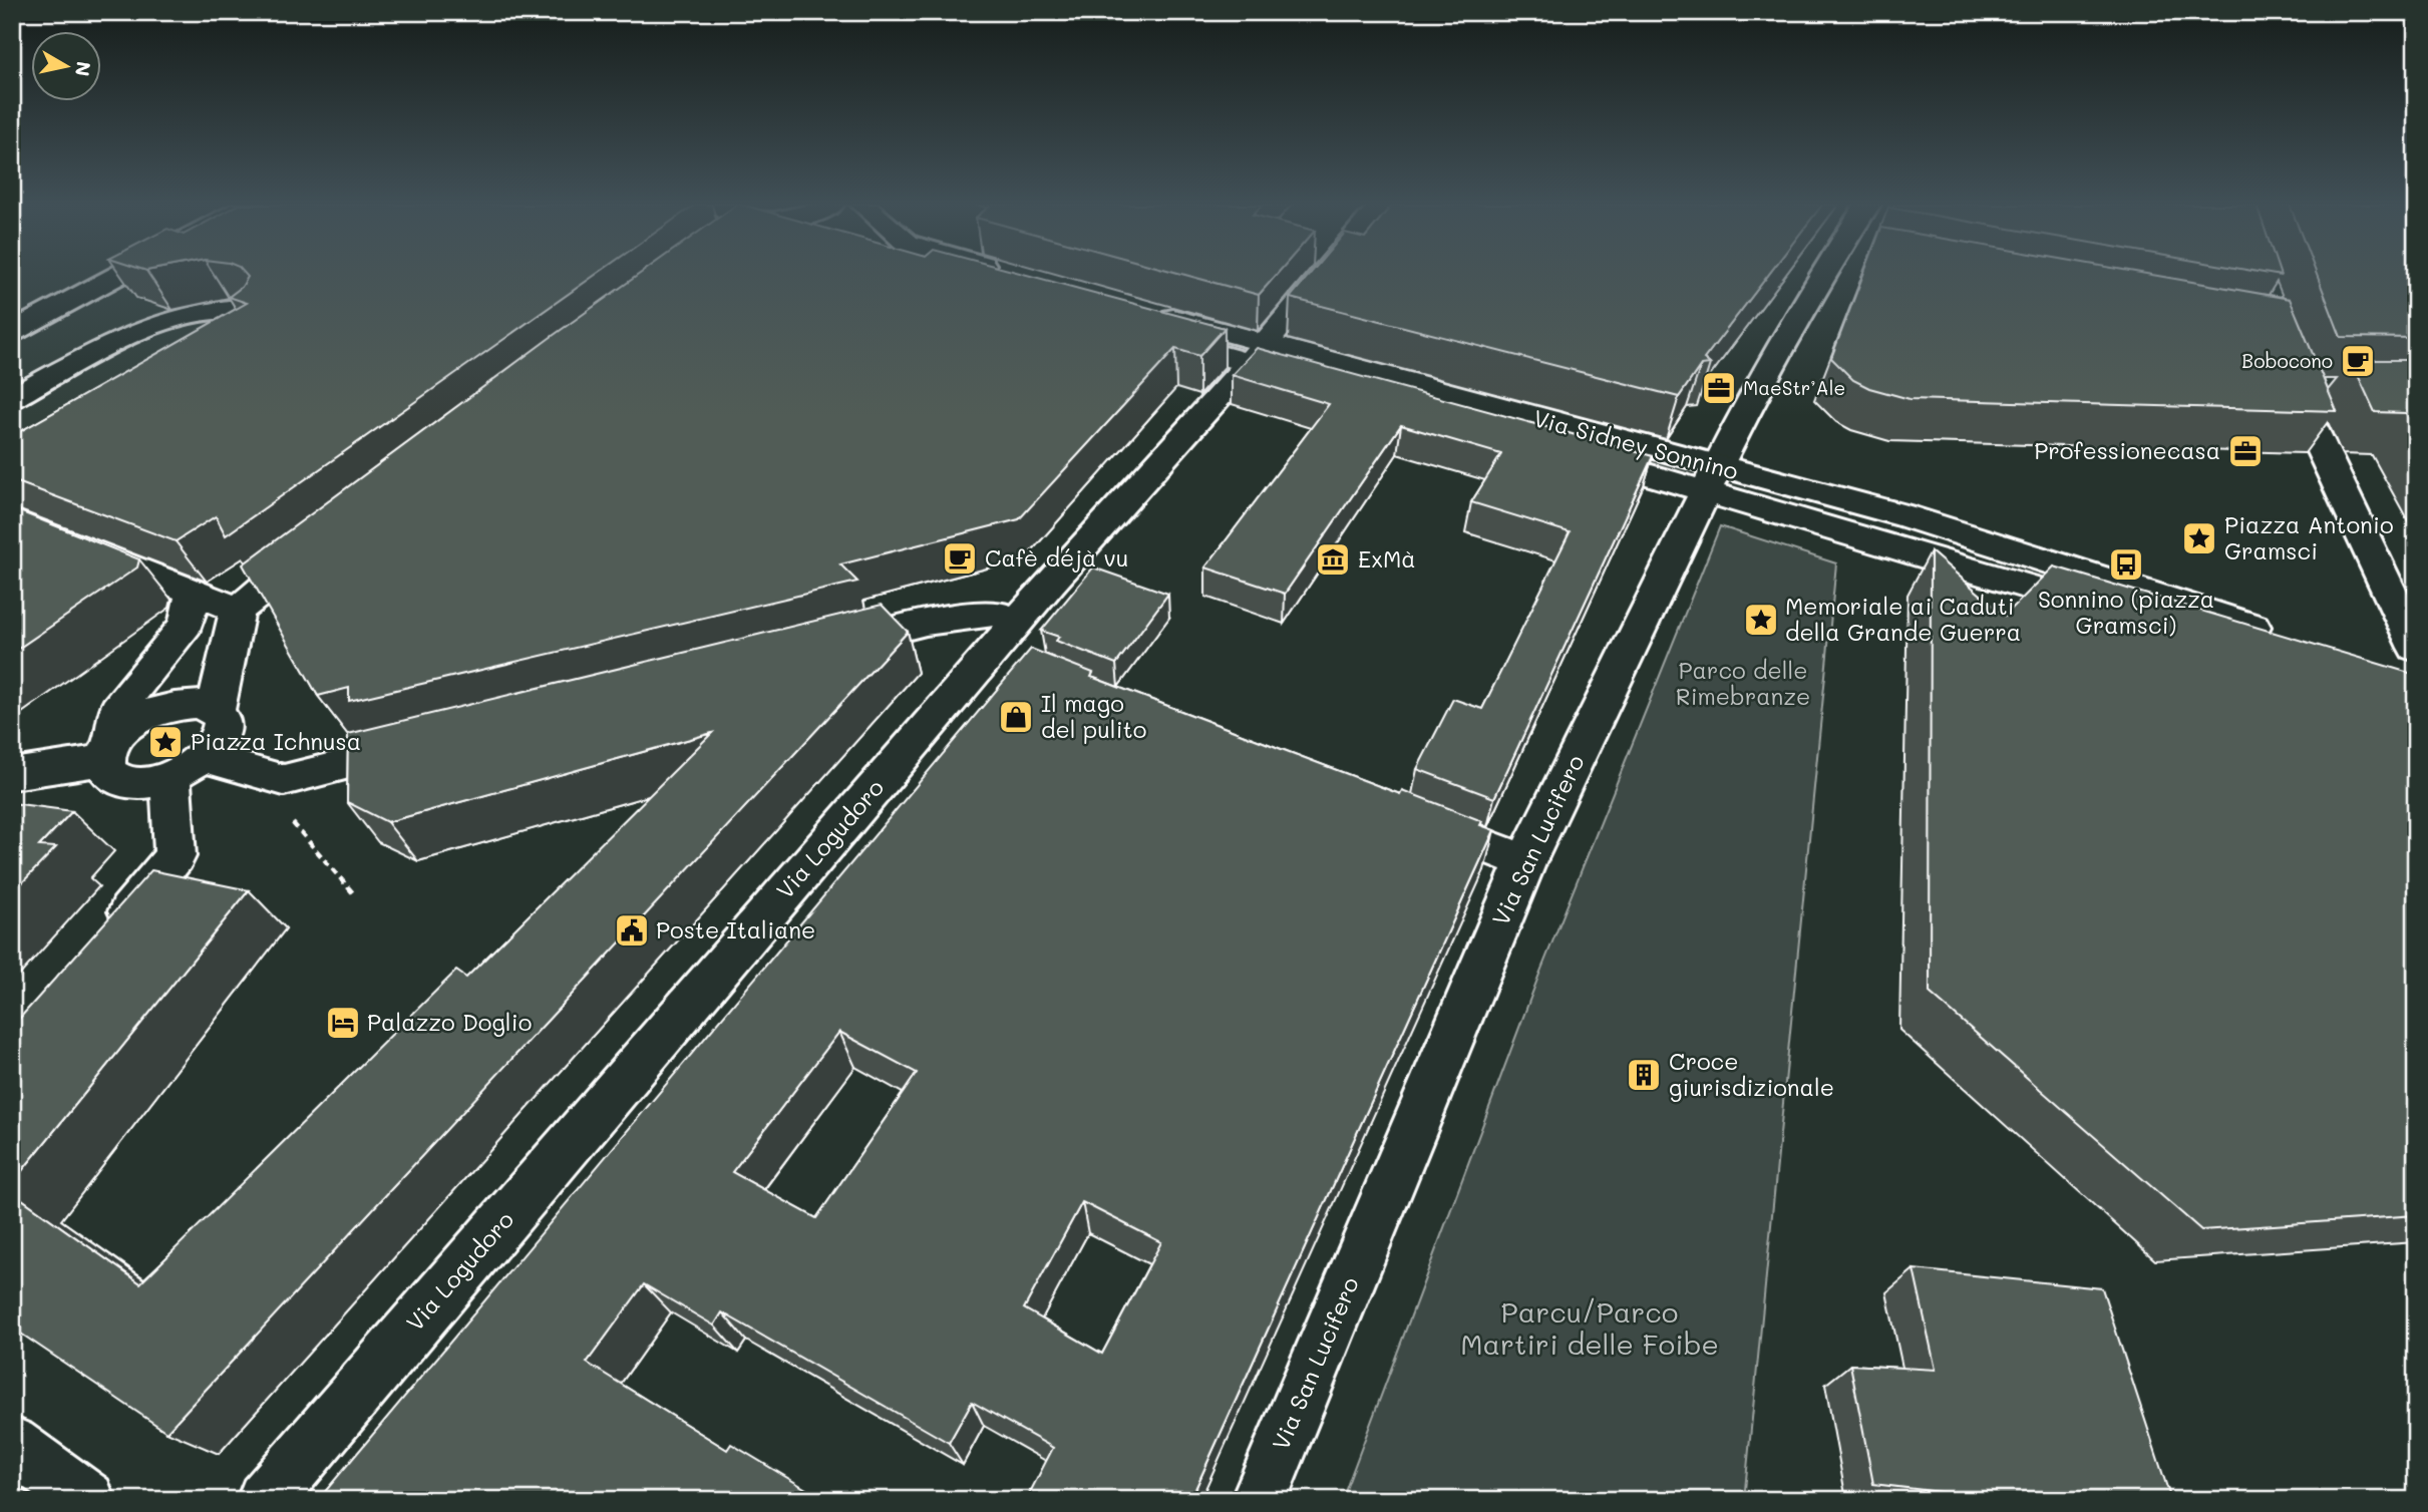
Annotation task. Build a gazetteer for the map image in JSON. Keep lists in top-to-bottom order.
{
  "streets": {
    "street": ["Via Sidney Sonnino", "Via Logudoro", "Via San Lucifero"]
  },
  "crossings": [
    ["Via Sidney Sonnino", "Via San Lucifero"]
  ],
  "parks": ["Parco delle Rimebranze", "Parcu/Parco Martiri delle Foibe"],
  "places": {
    "cafe": ["Bobocono", "Cafè déjà vu"],
    "office": ["MaeStr’Ale", "Professionecasa"],
    "place": ["Piazza Antonio Gramsci", "Memoriale ai Caduti della Grande Guerra", "Piazza Ichnusa"],
    "museum": ["ExMà"],
    "bus stop": ["Sonnino (piazza Gramsci)"],
    "shop": ["Il mago del pulito"],
    "public building": ["Poste Italiane"],
    "hotel": ["Palazzo Doglio"],
    "building": ["Croce giurisdizionale"]
  },
  "north": "right"
}
